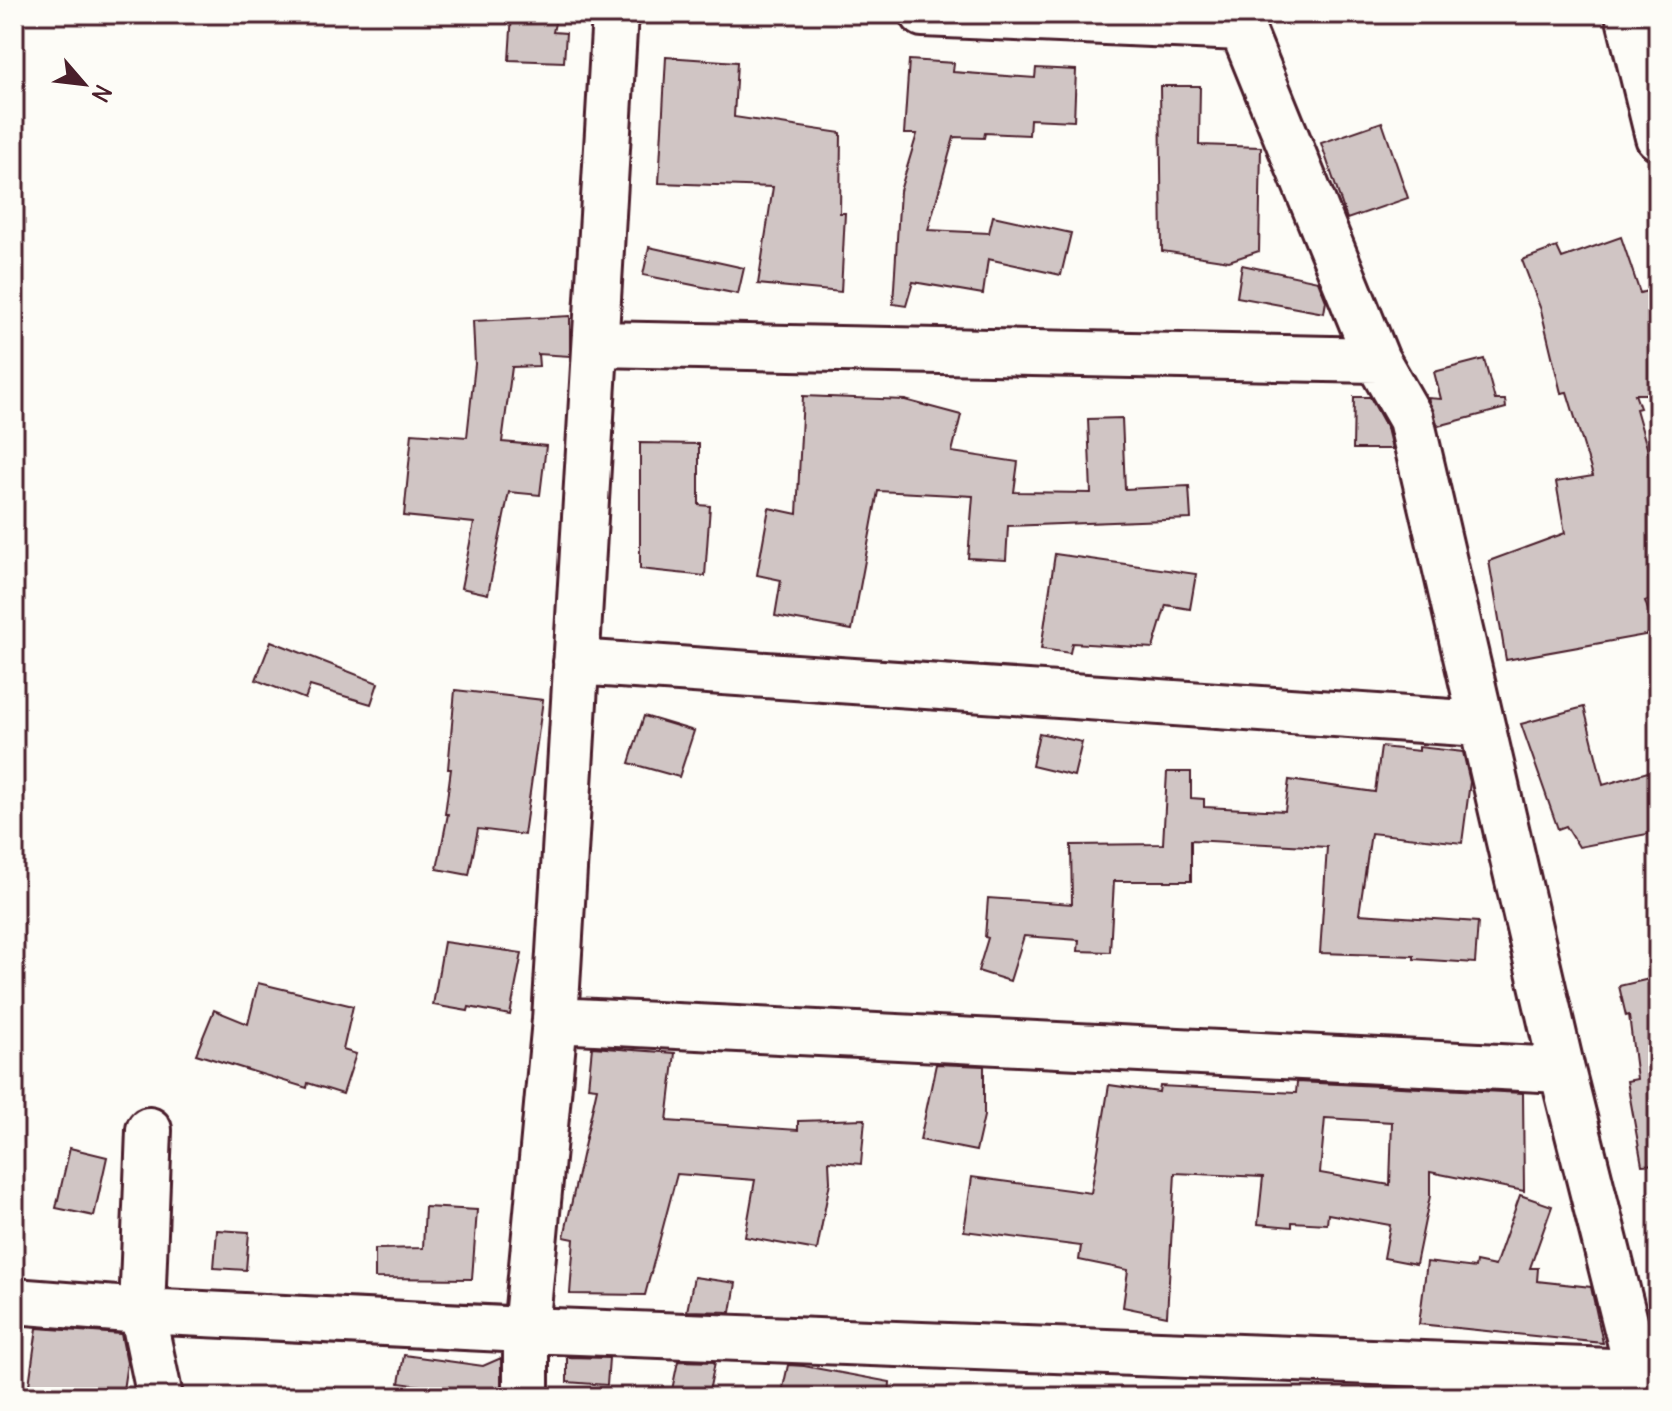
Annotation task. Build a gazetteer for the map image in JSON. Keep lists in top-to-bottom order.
{
  "north": "bottom right"
}
